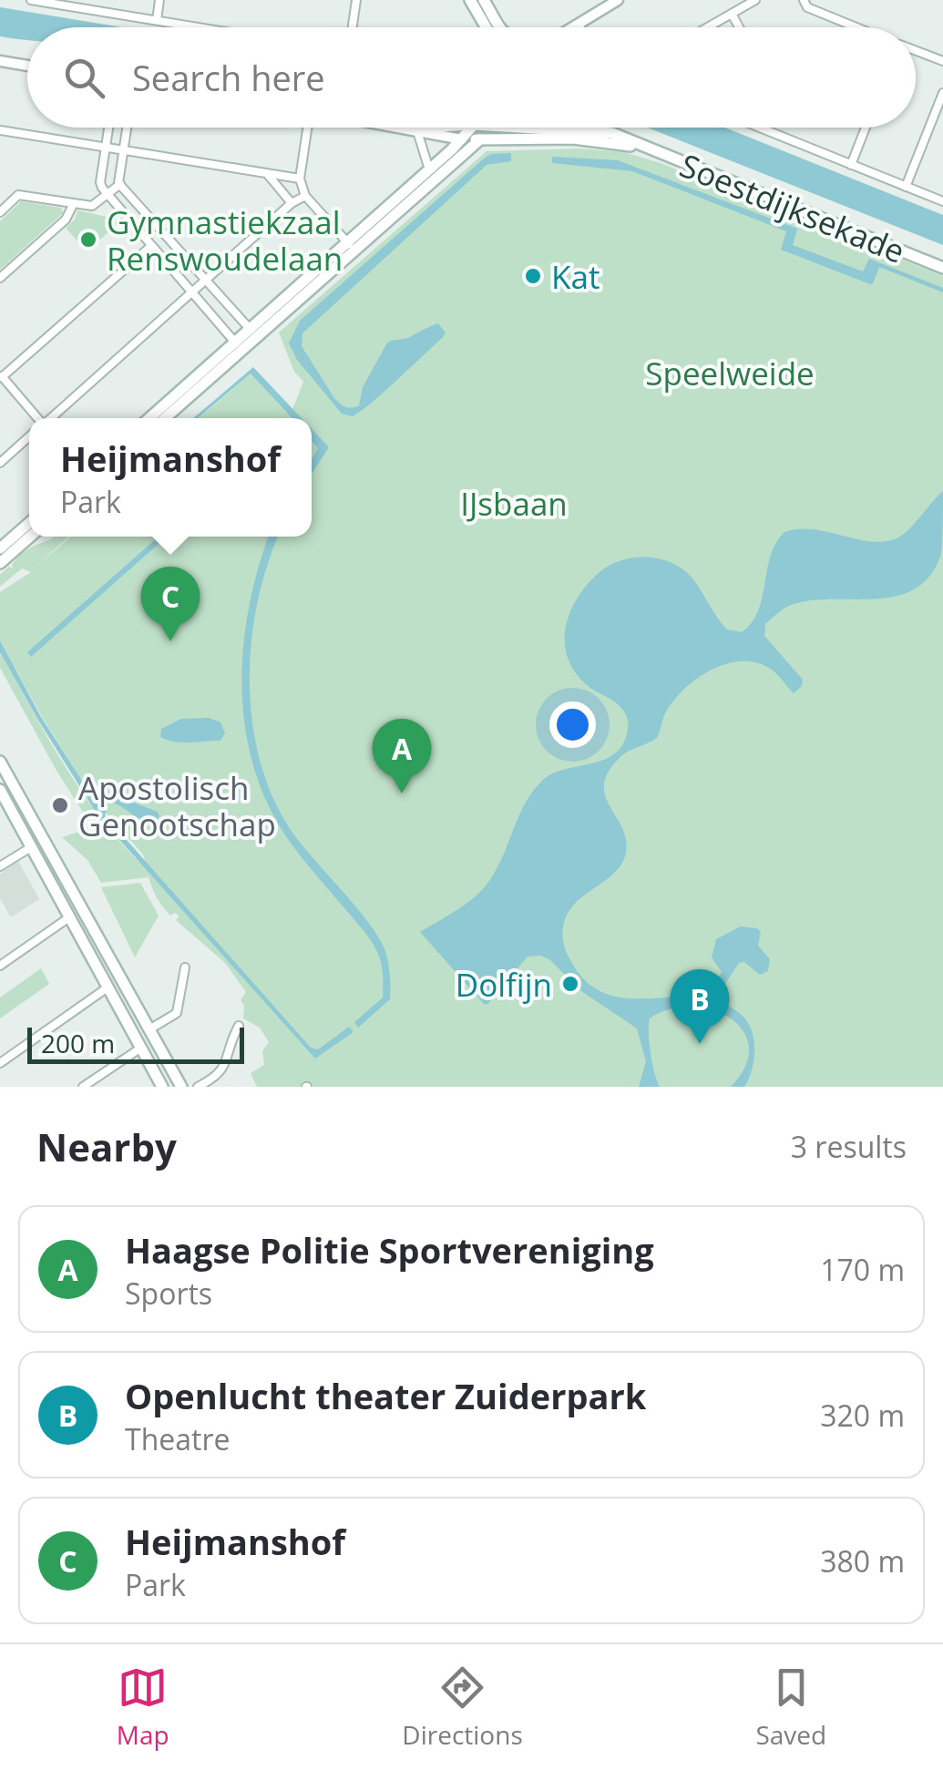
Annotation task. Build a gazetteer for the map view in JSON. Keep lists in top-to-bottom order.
{
  "streets": {
    "main road": ["Soestdijksekade"]
  },
  "parks": ["Speelweide", "IJsbaan"],
  "places": [
    "Gymnastiekzaal Renswoudelaan",
    "Kat",
    "Apostolisch Genootschap",
    "Dolfijn"
  ],
  "scale_bar": "200 m",
  "page": {
    "search": "Search here",
    "popup": ["Heijmanshof", "Park"],
    "pins": ["C", "A", "B"],
    "scale": "200 m",
    "heading": ["Nearby", "3 results"],
    "list": [
      {
        "mark": "A",
        "name": "Haagse Politie Sportvereniging",
        "note": "Sports",
        "value": "170 m"
      },
      {
        "mark": "B",
        "name": "Openlucht theater Zuiderpark",
        "note": "Theatre",
        "value": "320 m"
      },
      {
        "mark": "C",
        "name": "Heijmanshof",
        "note": "Park",
        "value": "380 m"
      }
    ],
    "nav": ["Map", "Directions", "Saved"]
  }
}
